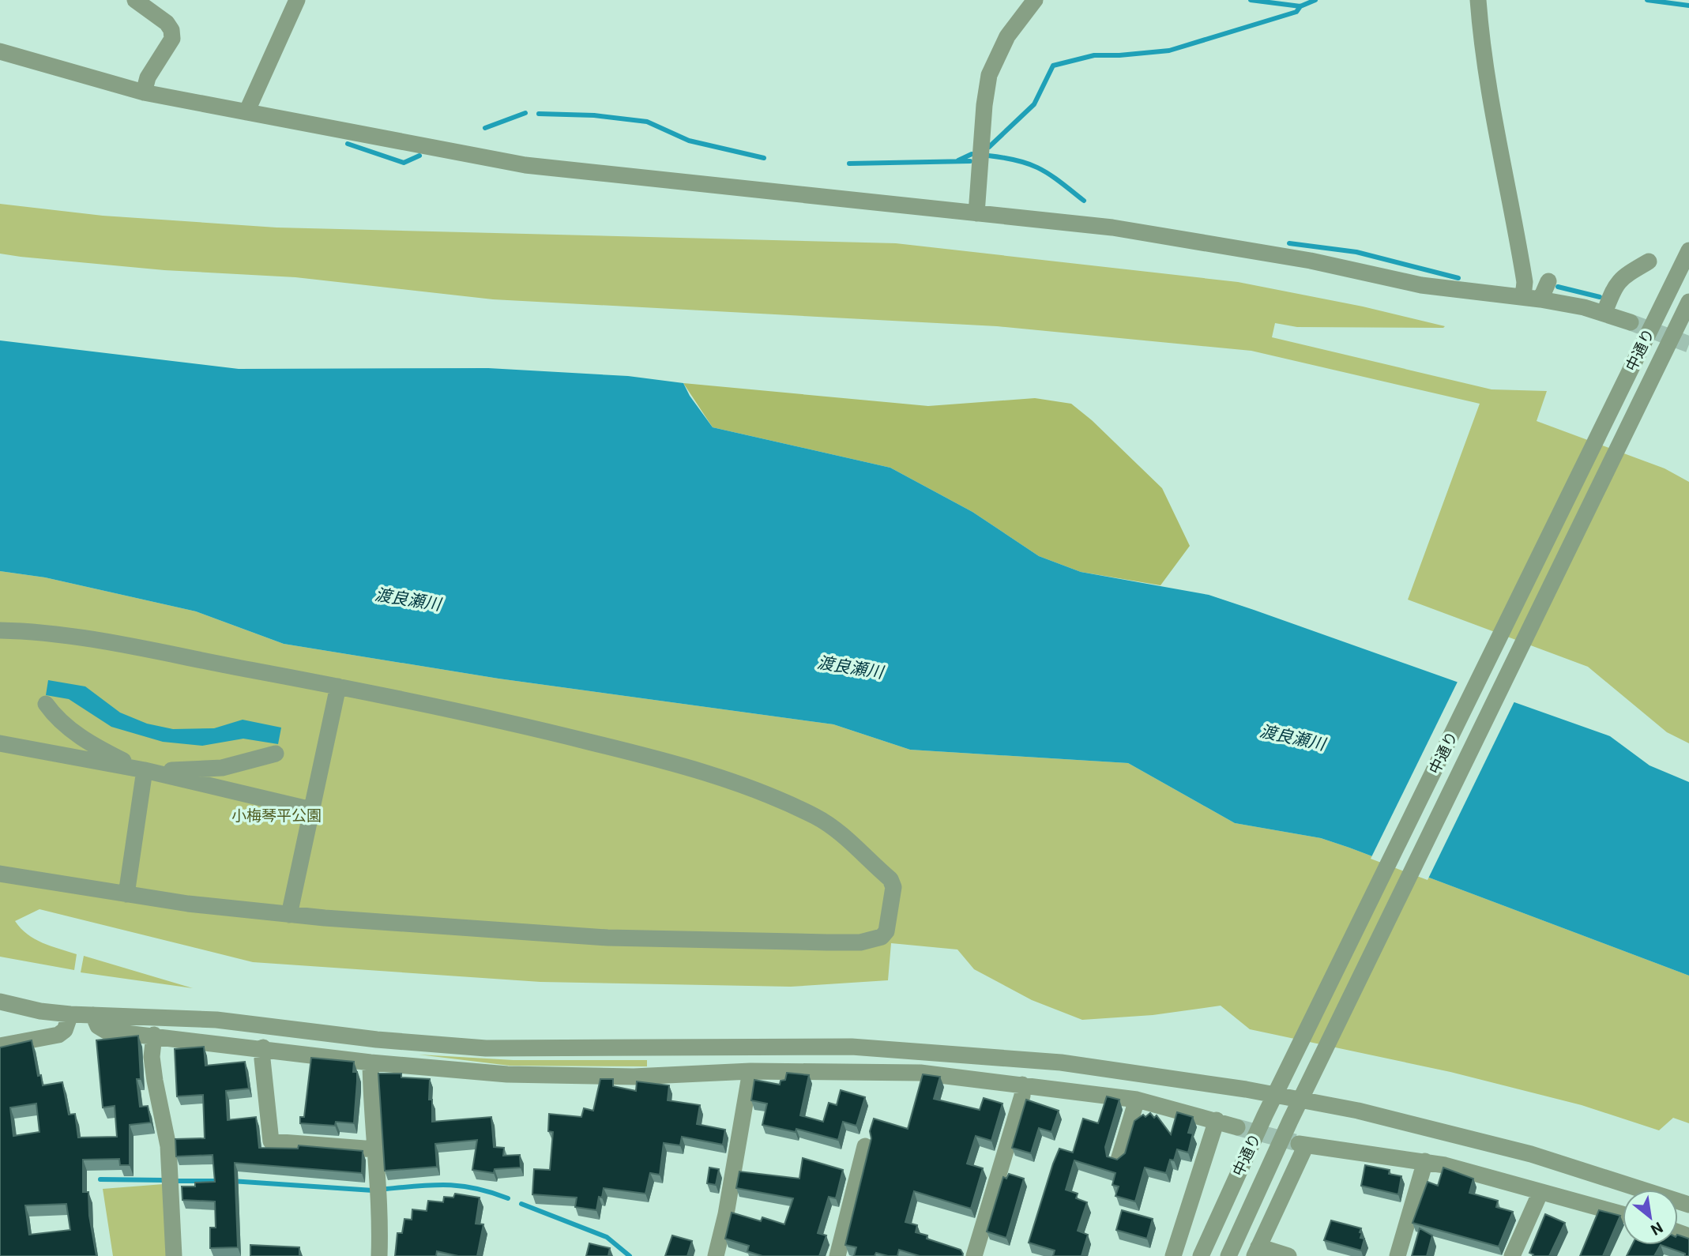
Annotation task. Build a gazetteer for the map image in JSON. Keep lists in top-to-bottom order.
{
  "streets": {
    "street": ["中通り"]
  },
  "water": ["渡良瀬川"],
  "parks": ["小梅琴平公園"],
  "north": "bottom right"
}
